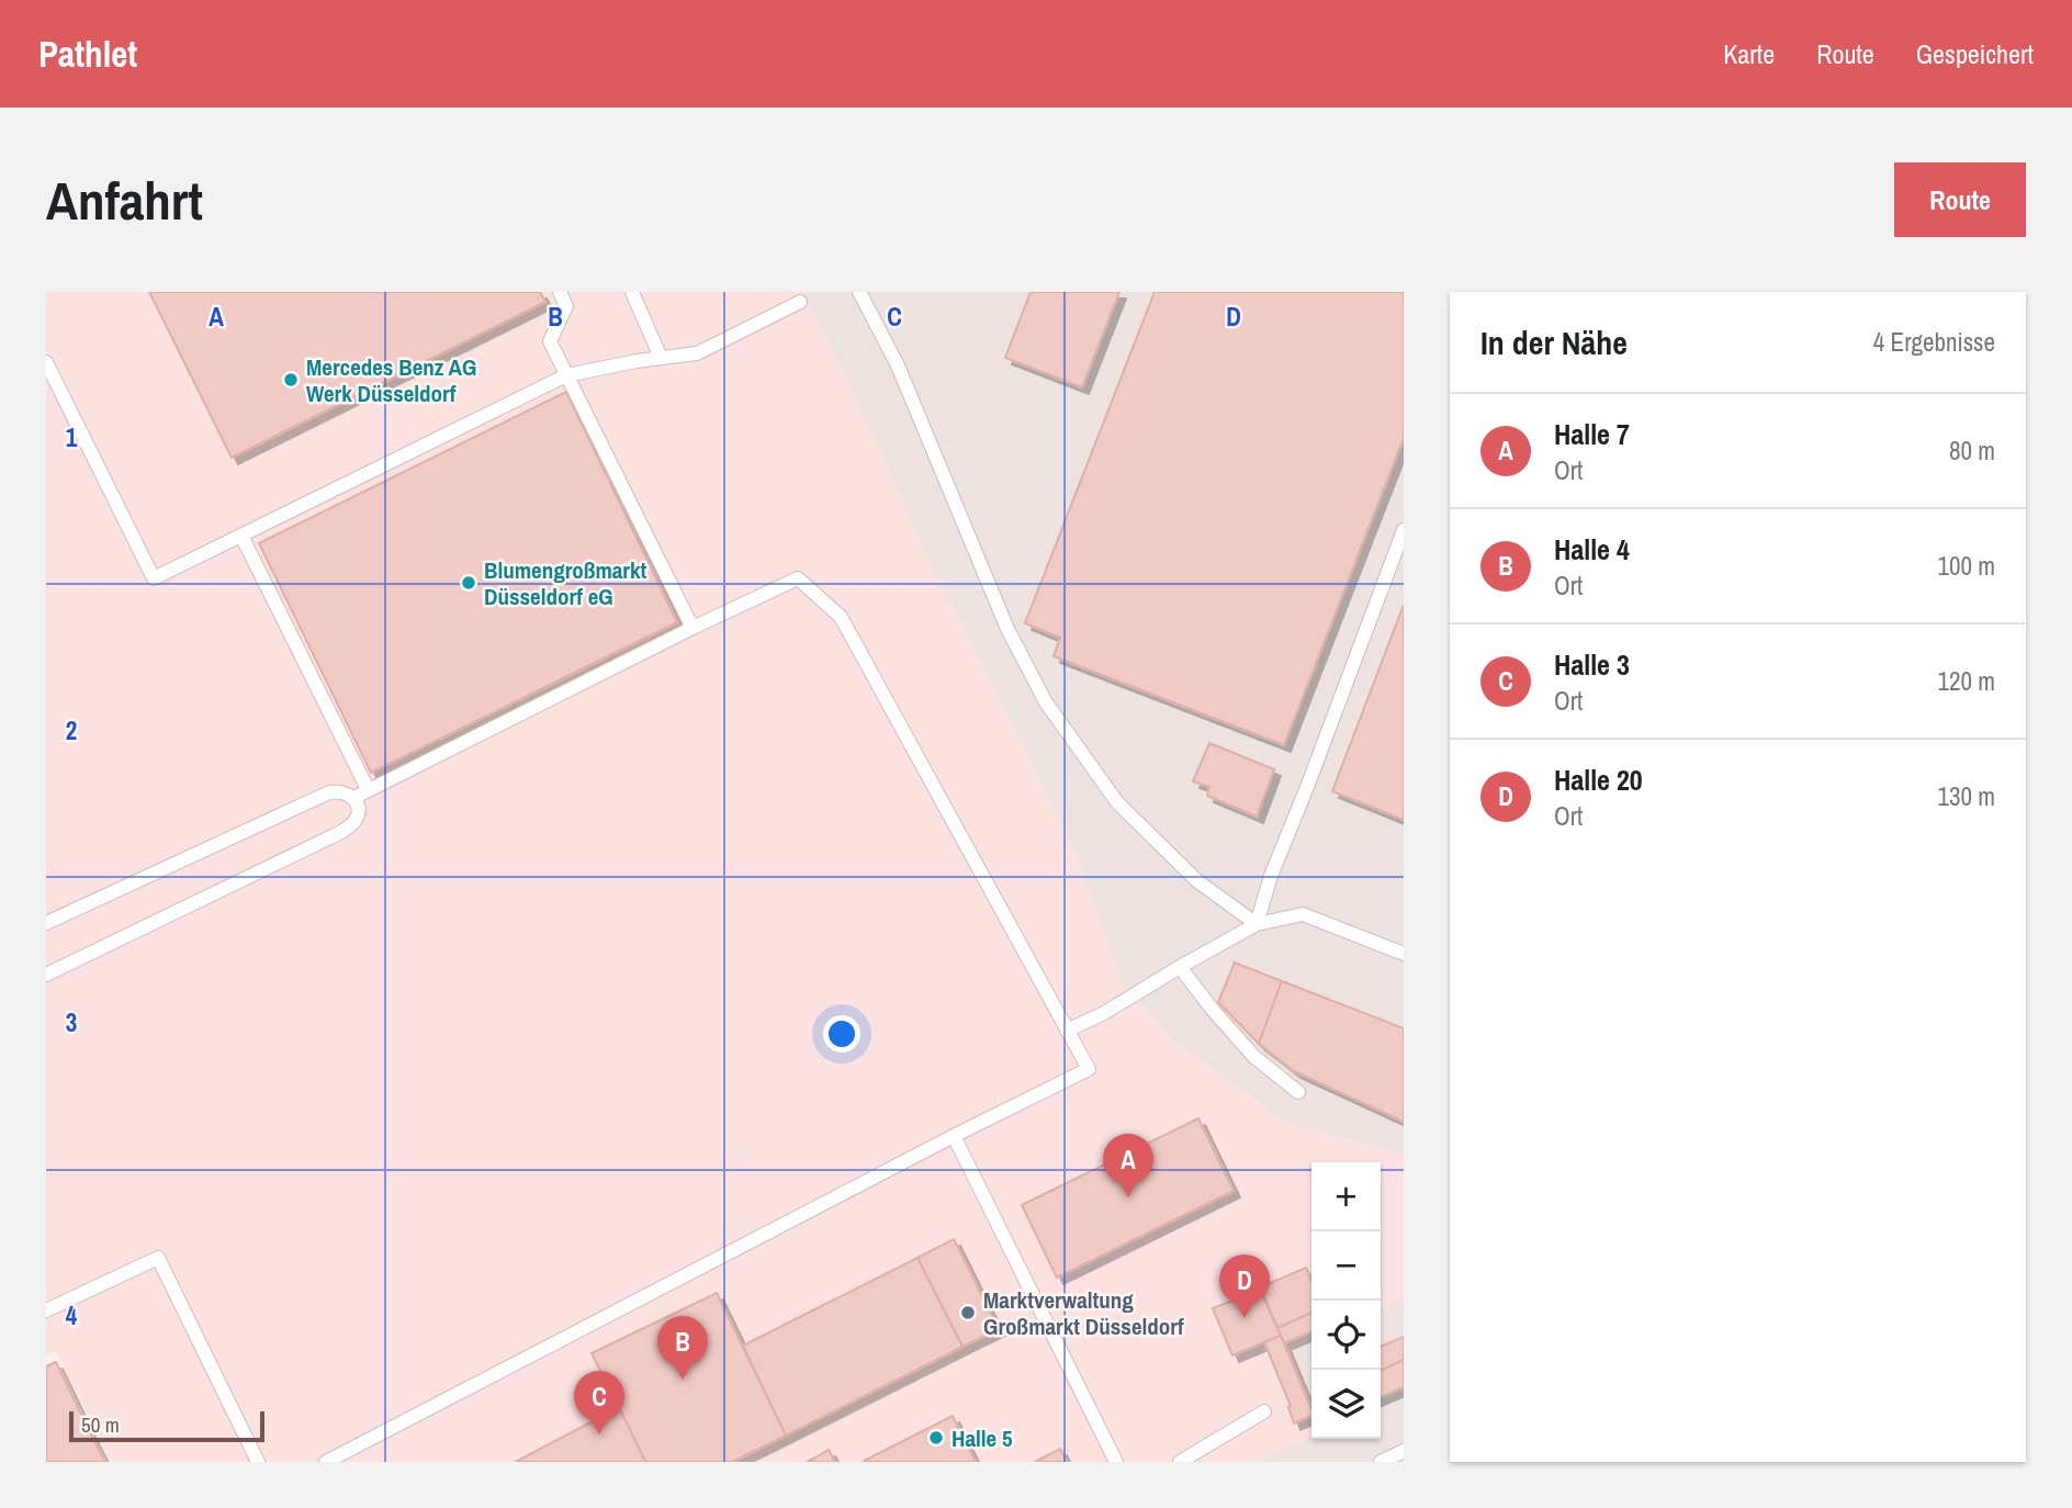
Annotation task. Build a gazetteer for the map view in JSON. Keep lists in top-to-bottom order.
{
  "places": [
    "Mercedes Benz AG Werk Düsseldorf",
    "Blumengroßmarkt Düsseldorf eG",
    "Marktverwaltung Großmarkt Düsseldorf",
    "Halle 5"
  ],
  "scale_bar": "50 m",
  "page": {
    "header": "Pathlet",
    "nav": ["Karte", "Route", "Gespeichert"],
    "buttons": "Route",
    "title": "Anfahrt",
    "heading": ["In der Nähe", "4 Ergebnisse"],
    "list": [
      {
        "mark": "A",
        "name": "Halle 7",
        "note": "Ort",
        "value": "80 m"
      },
      {
        "mark": "B",
        "name": "Halle 4",
        "note": "Ort",
        "value": "100 m"
      },
      {
        "mark": "C",
        "name": "Halle 3",
        "note": "Ort",
        "value": "120 m"
      },
      {
        "mark": "D",
        "name": "Halle 20",
        "note": "Ort",
        "value": "130 m"
      }
    ],
    "pins": [
      "A",
      "D",
      "B",
      "C"
    ],
    "map_buttons": ["+", "−"],
    "scale": "50 m"
  },
  "grid": {
    "columns": [
      "A",
      "B",
      "C",
      "D"
    ],
    "rows": [
      "1",
      "2",
      "3",
      "4"
    ]
  }
}
